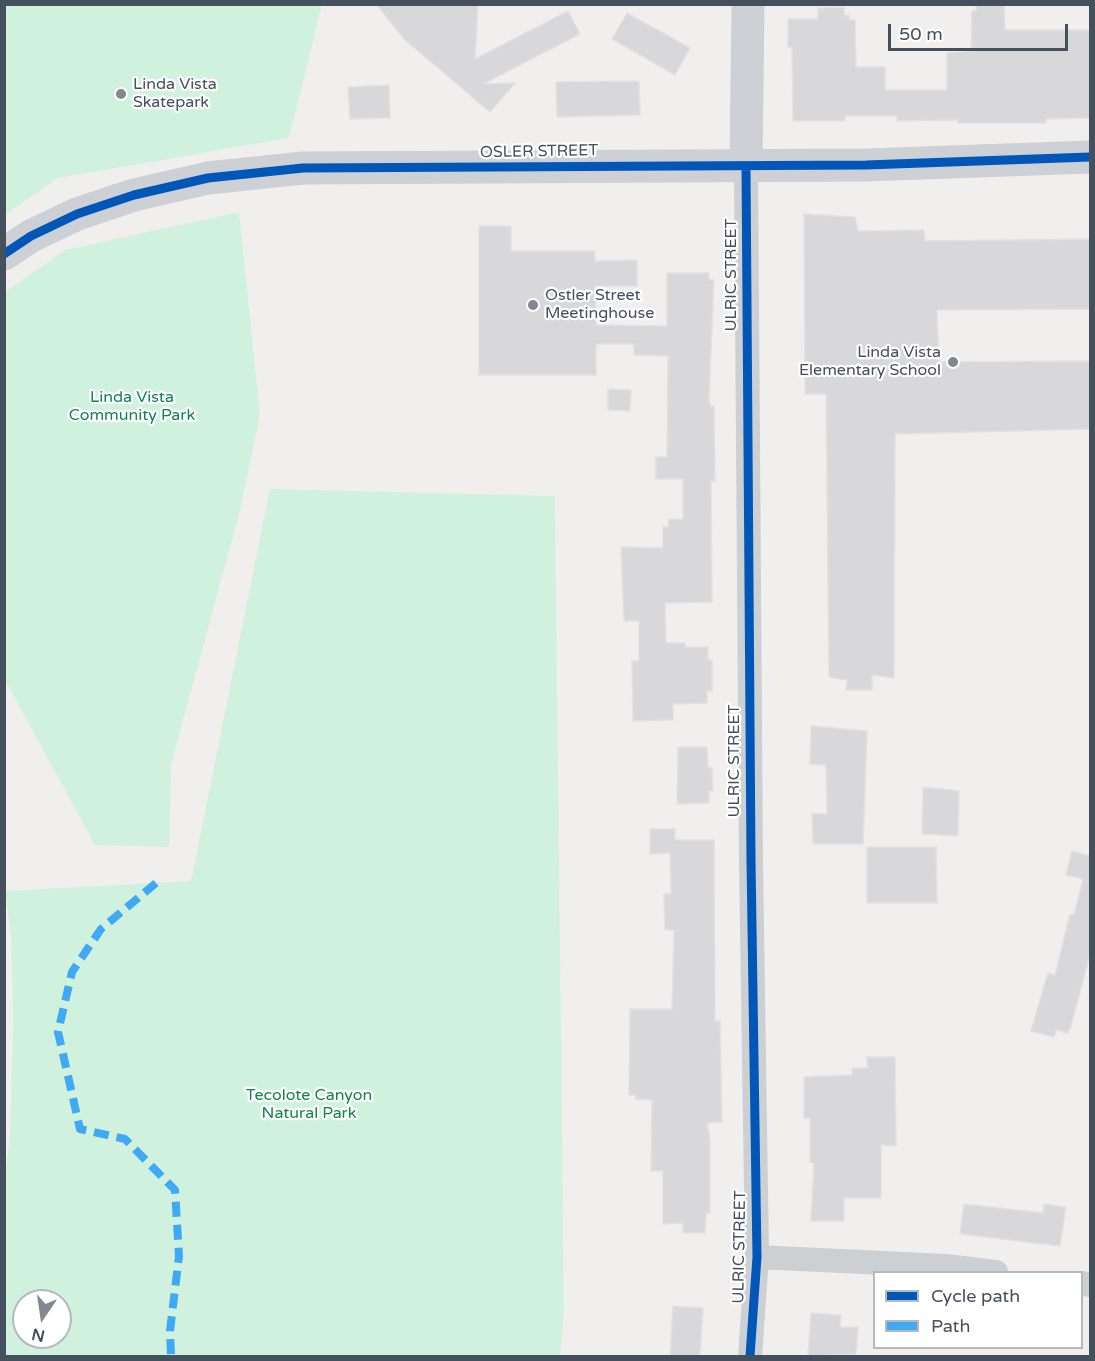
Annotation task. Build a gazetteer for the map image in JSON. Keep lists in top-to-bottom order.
{
  "streets": {
    "street": ["OSLER STREET", "ULRIC STREET"]
  },
  "crossings": [
    ["OSLER STREET", "ULRIC STREET"]
  ],
  "parks": ["Linda Vista Community Park", "Tecolote Canyon Natural Park"],
  "places": ["Linda Vista Skatepark", "Ostler Street Meetinghouse", "Linda Vista Elementary School"],
  "legend": ["Cycle path", "Path"],
  "scale_bar": "50 m",
  "north": "bottom"
}
